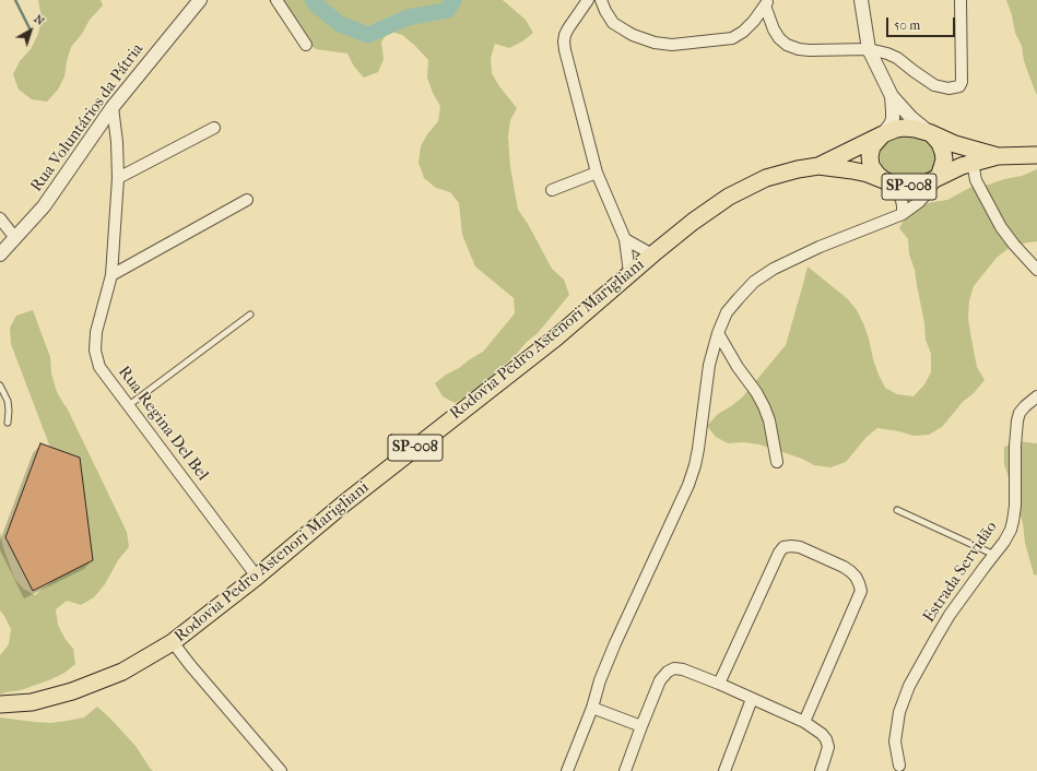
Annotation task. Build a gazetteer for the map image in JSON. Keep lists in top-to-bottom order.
{
  "streets": {
    "main road": ["SP-008", "Rodovia Pedro Astenori Marigliani"],
    "street": ["Rua Voluntários da Pátria", "Rua Regina Del Bel", "Estrada Servidão"]
  },
  "crossings": [
    ["Rua Voluntários da Pátria", "Rua Regina Del Bel"],
    ["Rodovia Pedro Astenori Marigliani", "Rua Regina Del Bel"]
  ],
  "scale_bar": "50 m",
  "north": "top right"
}
